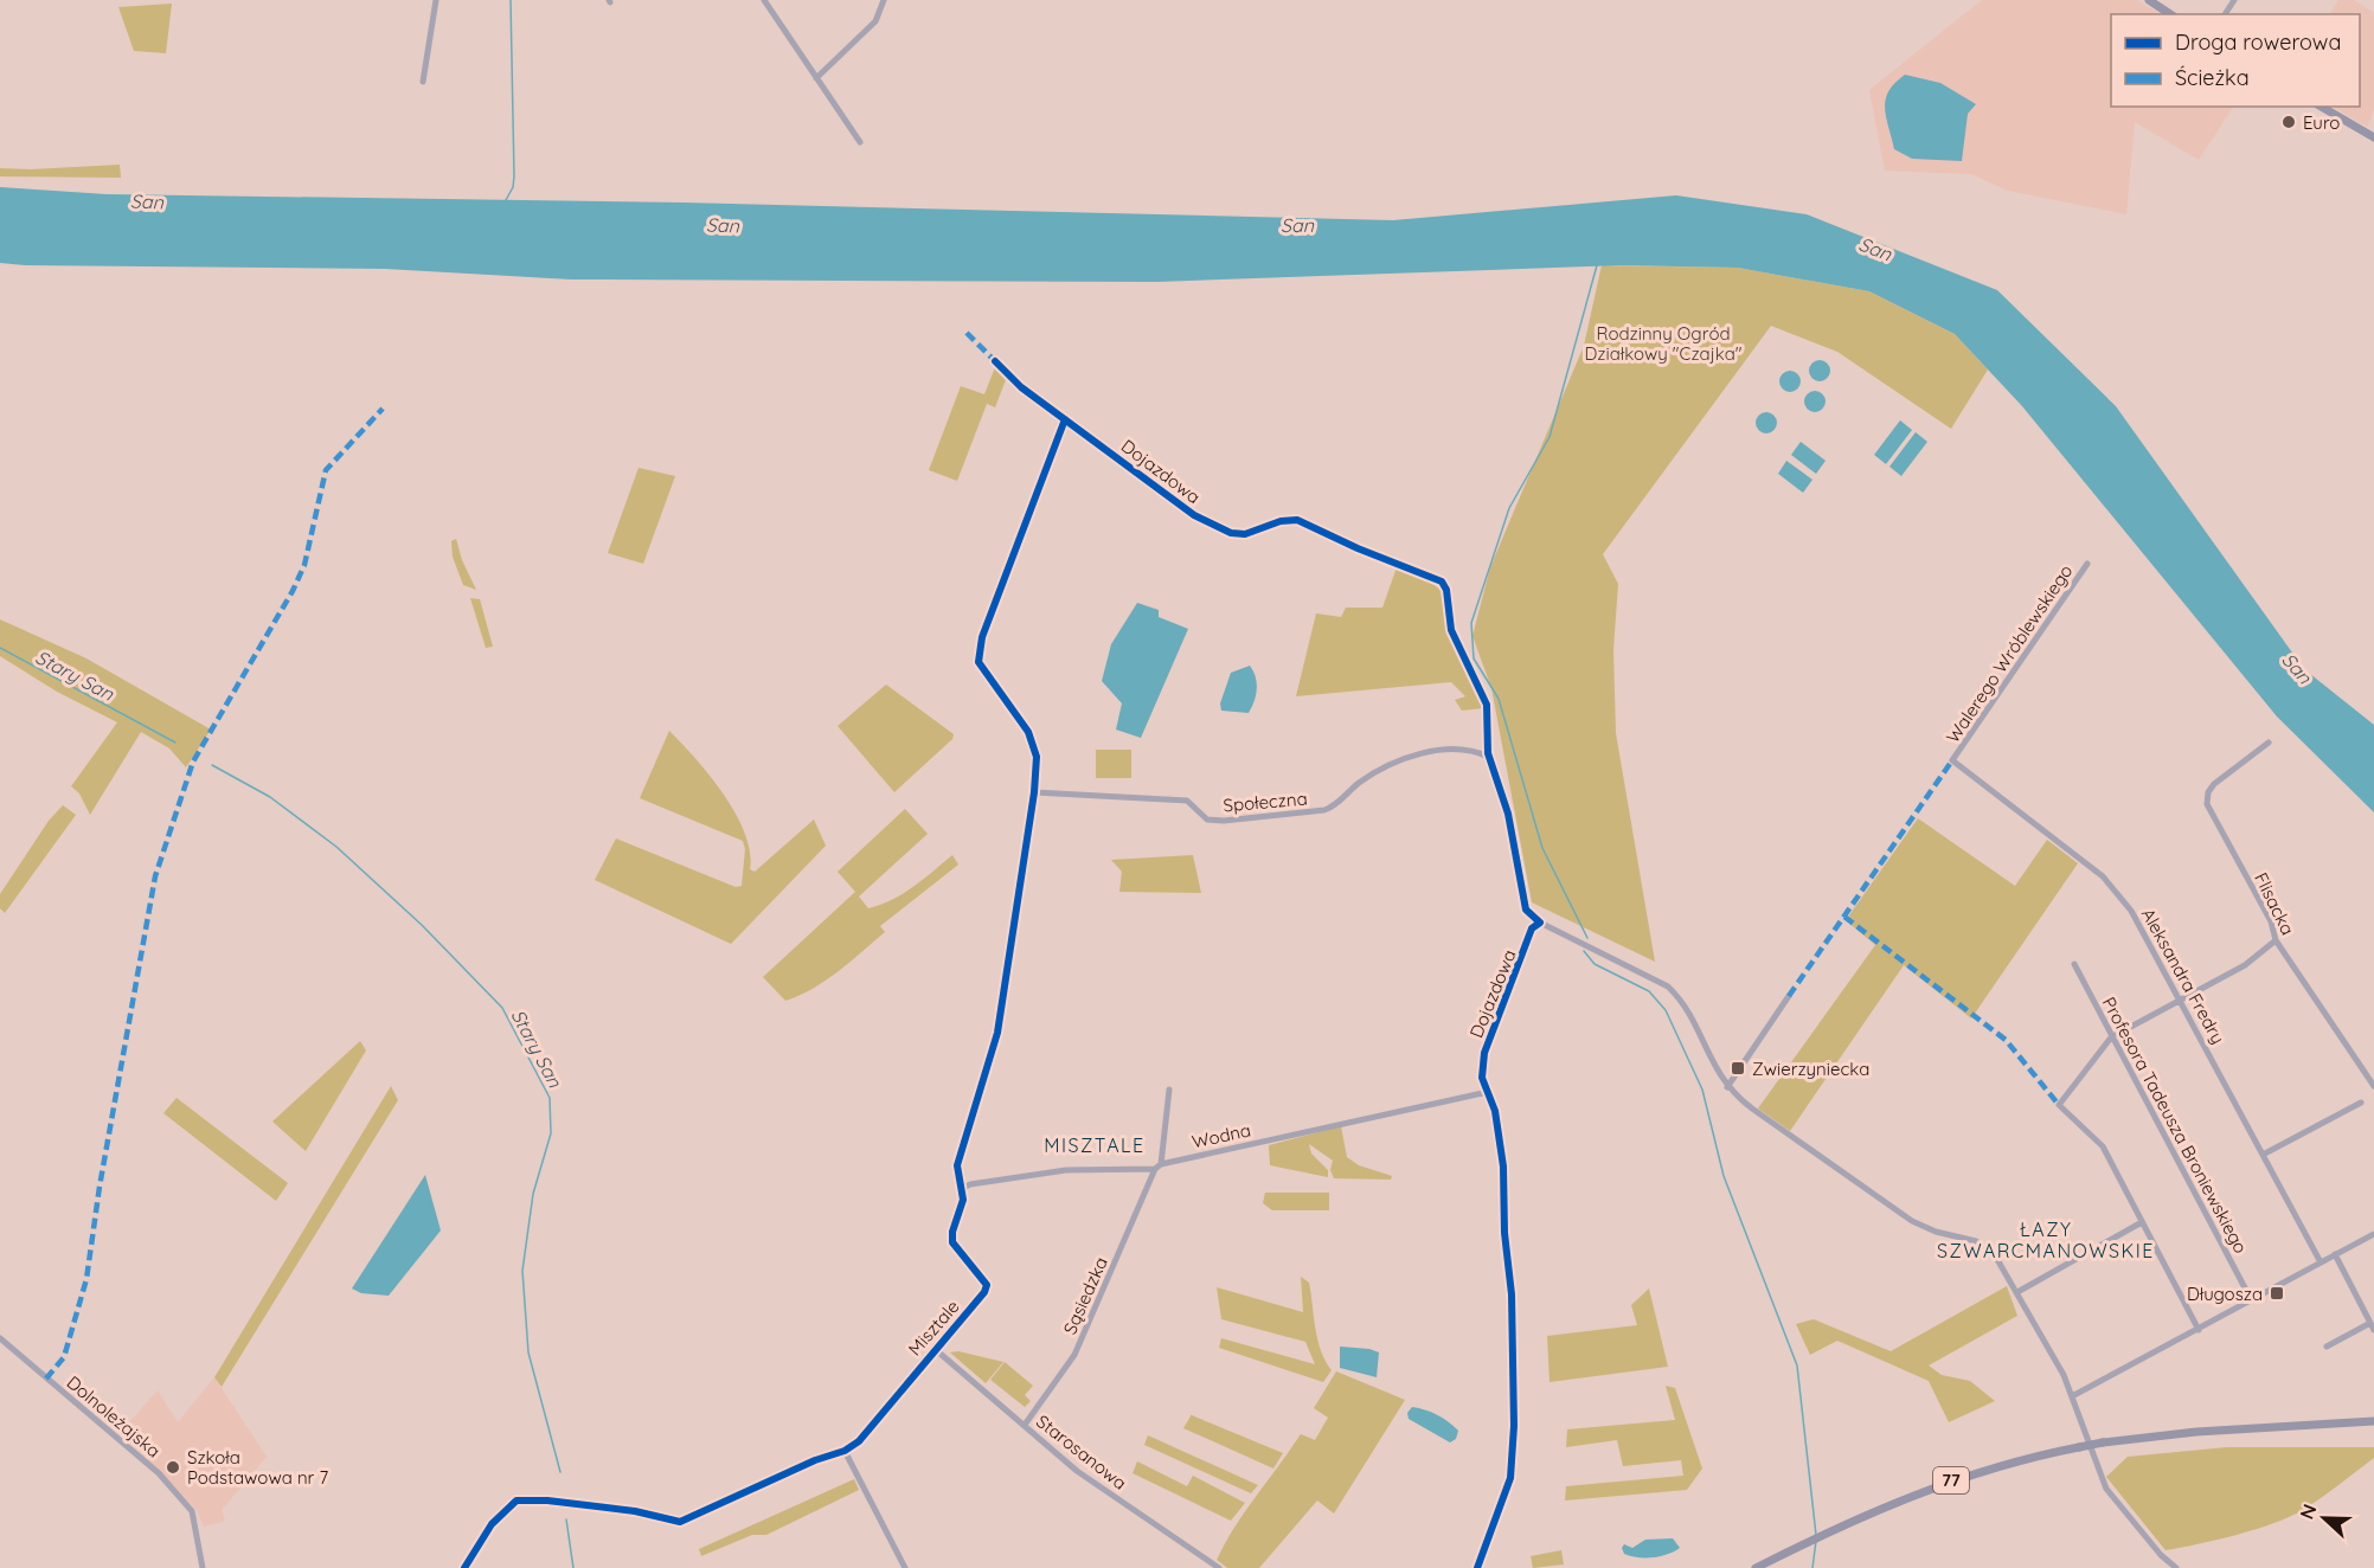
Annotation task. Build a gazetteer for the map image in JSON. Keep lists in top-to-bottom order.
{
  "streets": {
    "main road": ["77"],
    "street": [
      "Dojazdowa",
      "Walerego Wróblewskiego",
      "Społeczna",
      "Flisacka",
      "Aleksandra Fredry",
      "Profesora Tadeusza Broniewskiego",
      "Wodna",
      "Sąsiedzka",
      "Misztale",
      "Dolnoleżajska",
      "Starosanowa"
    ]
  },
  "crossings": [
    ["Dojazdowa", "Społeczna"],
    ["Dojazdowa", "Wodna"],
    ["Dojazdowa", "Misztale"],
    ["Walerego Wróblewskiego", "Aleksandra Fredry"],
    ["Społeczna", "Misztale"],
    ["Wodna", "Sąsiedzka"],
    ["Wodna", "Misztale"],
    ["Sąsiedzka", "Starosanowa"],
    ["Misztale", "Starosanowa"]
  ],
  "districts": ["MISZTALE", "ŁAZY SZWARCMANOWSKIE"],
  "water": ["San", "Stary San"],
  "parks": ["Rodzinny Ogród Działkowy \"Czajka\""],
  "places": {
    "other": ["Euro", "Szkoła Podstawowa nr 7"],
    "transit": ["Zwierzyniecka", "Długosza"]
  },
  "legend": ["Droga rowerowa", "Ścieżka"],
  "north": "left"
}
